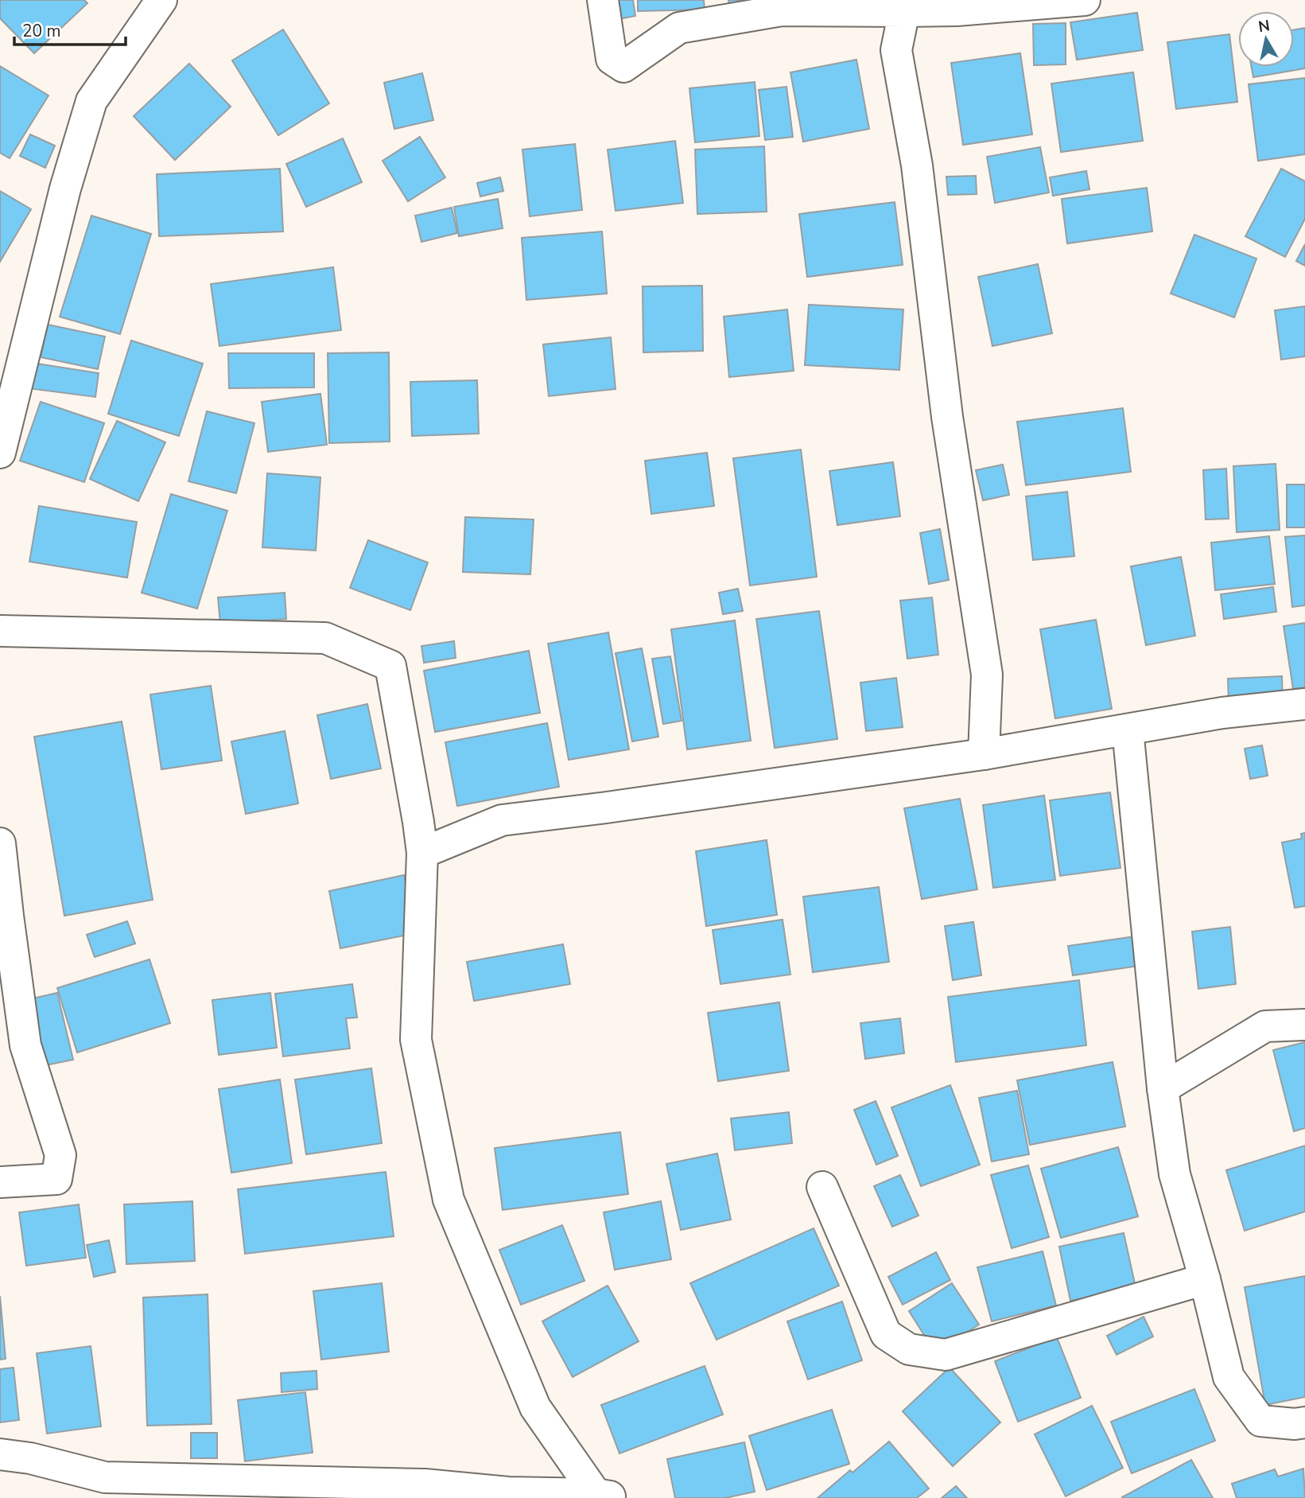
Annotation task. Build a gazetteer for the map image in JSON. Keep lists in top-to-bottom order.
{
  "scale_bar": "20 m",
  "north": "top"
}
